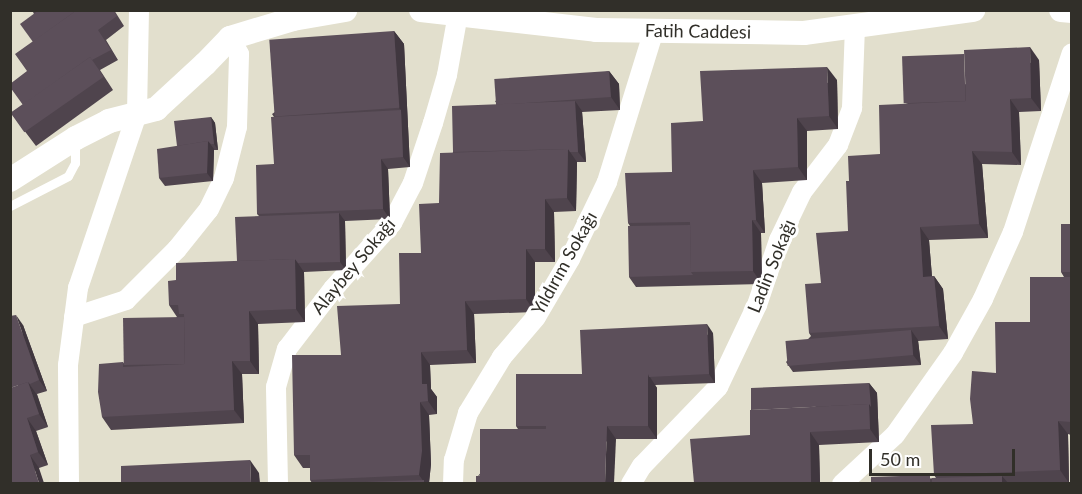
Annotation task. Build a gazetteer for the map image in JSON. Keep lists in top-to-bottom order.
{
  "streets": {
    "street": [
      "Fatih Caddesi",
      "Yıldırım Sokağı",
      "Alaybey Sokağı",
      "Ladin Sokağı"
    ]
  },
  "crossings": [
    ["Fatih Caddesi", "Yıldırım Sokağı"],
    ["Fatih Caddesi", "Alaybey Sokağı"],
    ["Fatih Caddesi", "Ladin Sokağı"]
  ],
  "scale_bar": "50 m"
}
